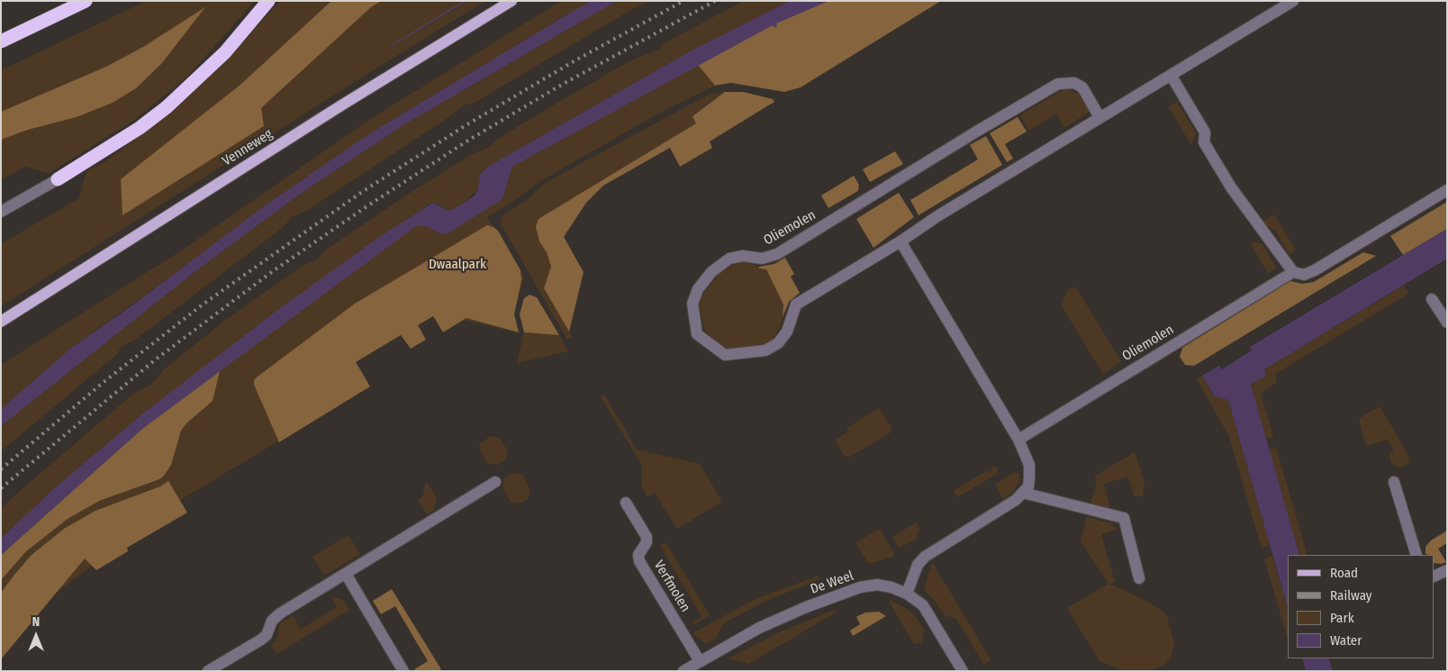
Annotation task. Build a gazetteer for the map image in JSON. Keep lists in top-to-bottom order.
{
  "streets": {
    "main road": ["Venneweg"],
    "street": ["Oliemolen", "De Weel", "Verfmolen"]
  },
  "crossings": [
    ["De Weel", "Verfmolen"]
  ],
  "parks": ["Dwaalpark"],
  "legend": [
    "Road",
    "Railway",
    "Park",
    "Water"
  ],
  "north": "top"
}
